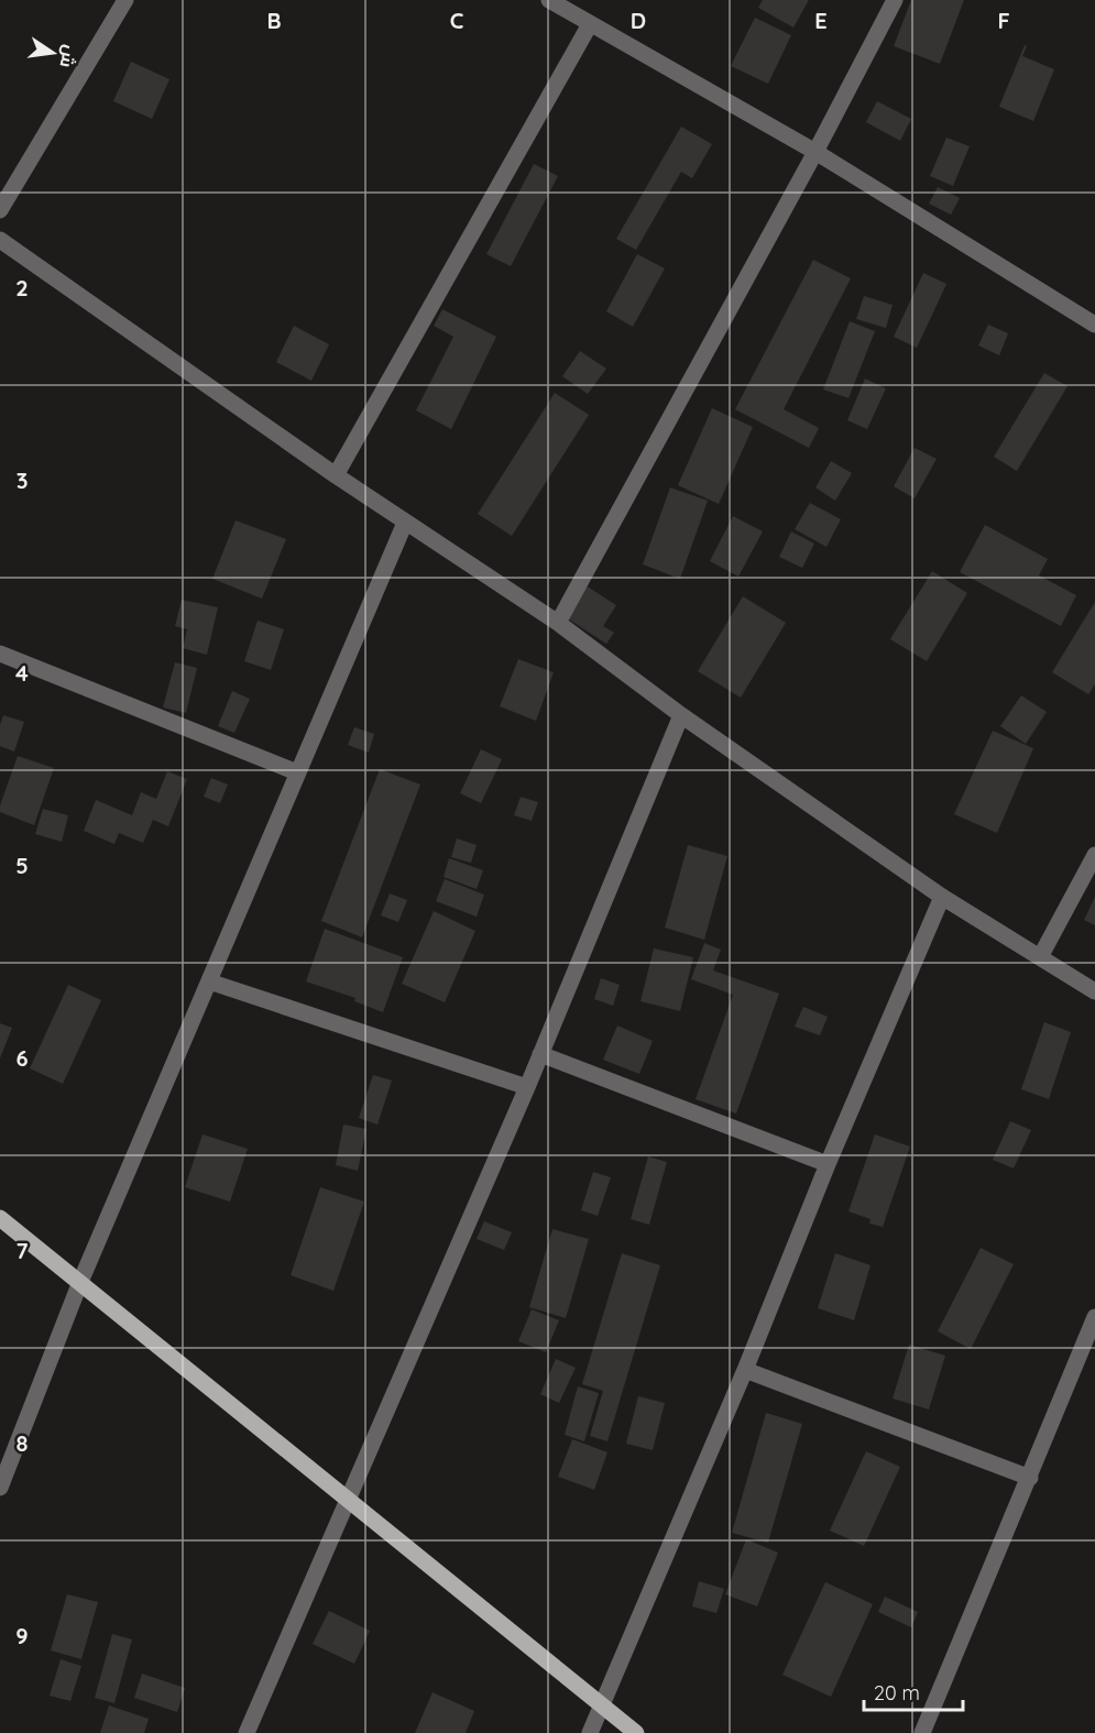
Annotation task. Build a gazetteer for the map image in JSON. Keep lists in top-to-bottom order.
{
  "scale_bar": "20 m",
  "north": "right",
  "grid": {
    "columns": [
      "B",
      "C",
      "D",
      "E",
      "F"
    ],
    "rows": [
      "2",
      "3",
      "4",
      "5",
      "6",
      "7",
      "8",
      "9"
    ]
  }
}
